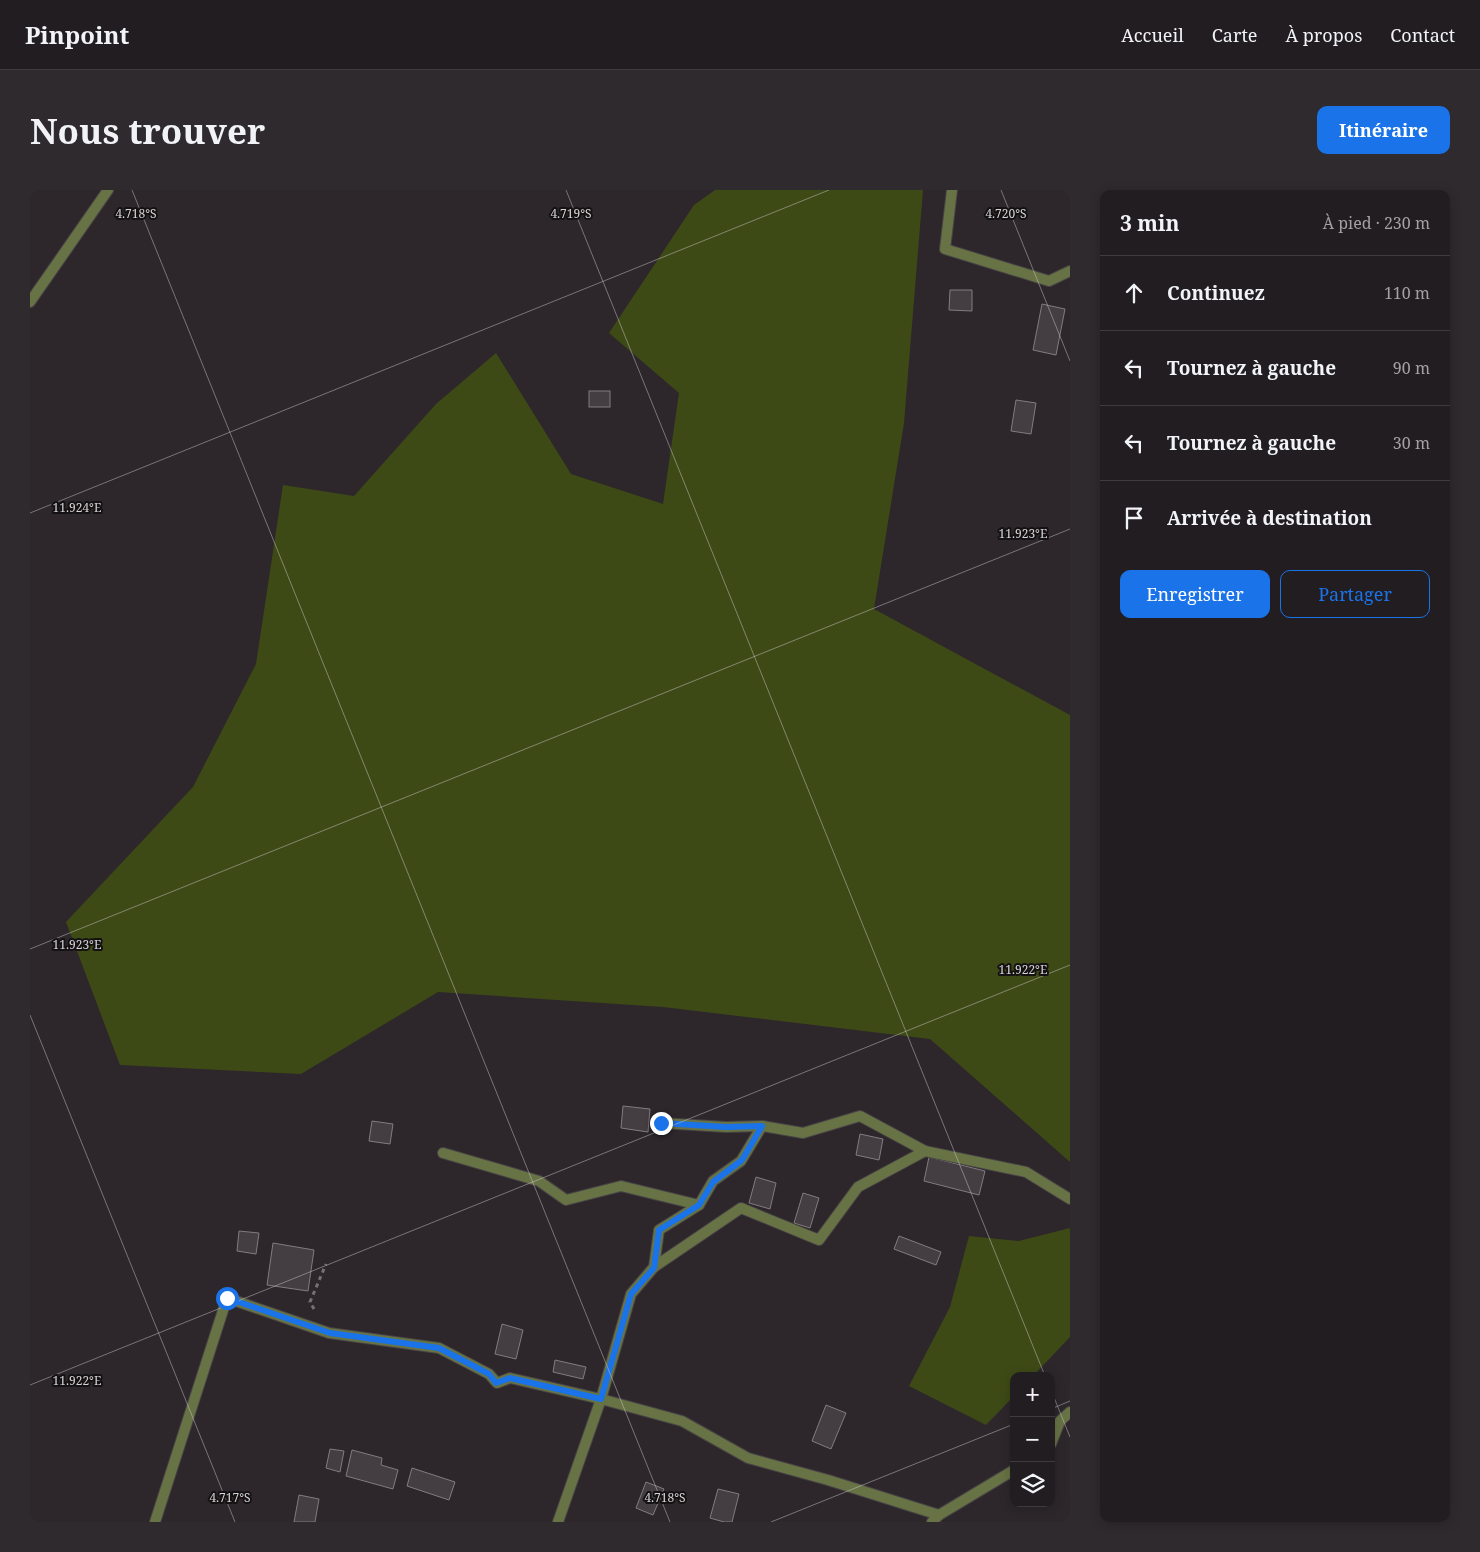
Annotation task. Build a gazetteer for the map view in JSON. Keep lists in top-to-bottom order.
{
  "page": {
    "header": "Pinpoint",
    "nav": [
      "Accueil",
      "Carte",
      "À propos",
      "Contact"
    ],
    "buttons": [
      "Itinéraire",
      ["Enregistrer", "Partager"]
    ],
    "title": "Nous trouver",
    "heading": ["3 min", "À pied · 230 m"],
    "list": [
      ["Continuez", "110 m"],
      ["Tournez à gauche", "90 m"],
      ["Tournez à gauche", "30 m"],
      "Arrivée à destination"
    ],
    "map_buttons": ["+", "−"]
  },
  "coordinates": [
    "4.718°S",
    "4.719°S",
    "4.720°S",
    "11.924°E",
    "11.923°E",
    "11.922°E",
    "4.717°S"
  ]
}
